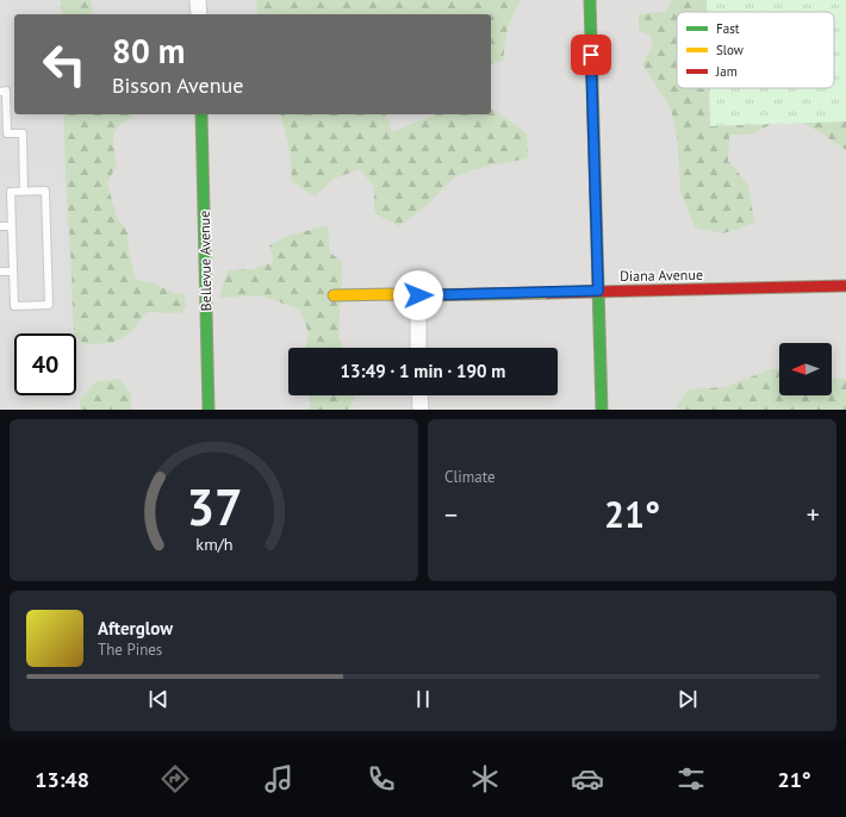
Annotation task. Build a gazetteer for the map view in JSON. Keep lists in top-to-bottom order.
{
  "streets": {
    "street": ["Bellevue Avenue", "Diana Avenue"]
  },
  "legend": ["Fast", "Slow", "Jam"],
  "north": "left",
  "page": {
    "turn": ["80 m", "Bisson Avenue"],
    "limit": "40",
    "trip": "13:49 · 1 min · 190 m",
    "tile": "Climate",
    "heat": ["−", "21°", "+"],
    "song": ["Afterglow", "The Pines"],
    "tabs": ["13:48", "21°"],
    "gauge": ["37", "km/h"]
  }
}
